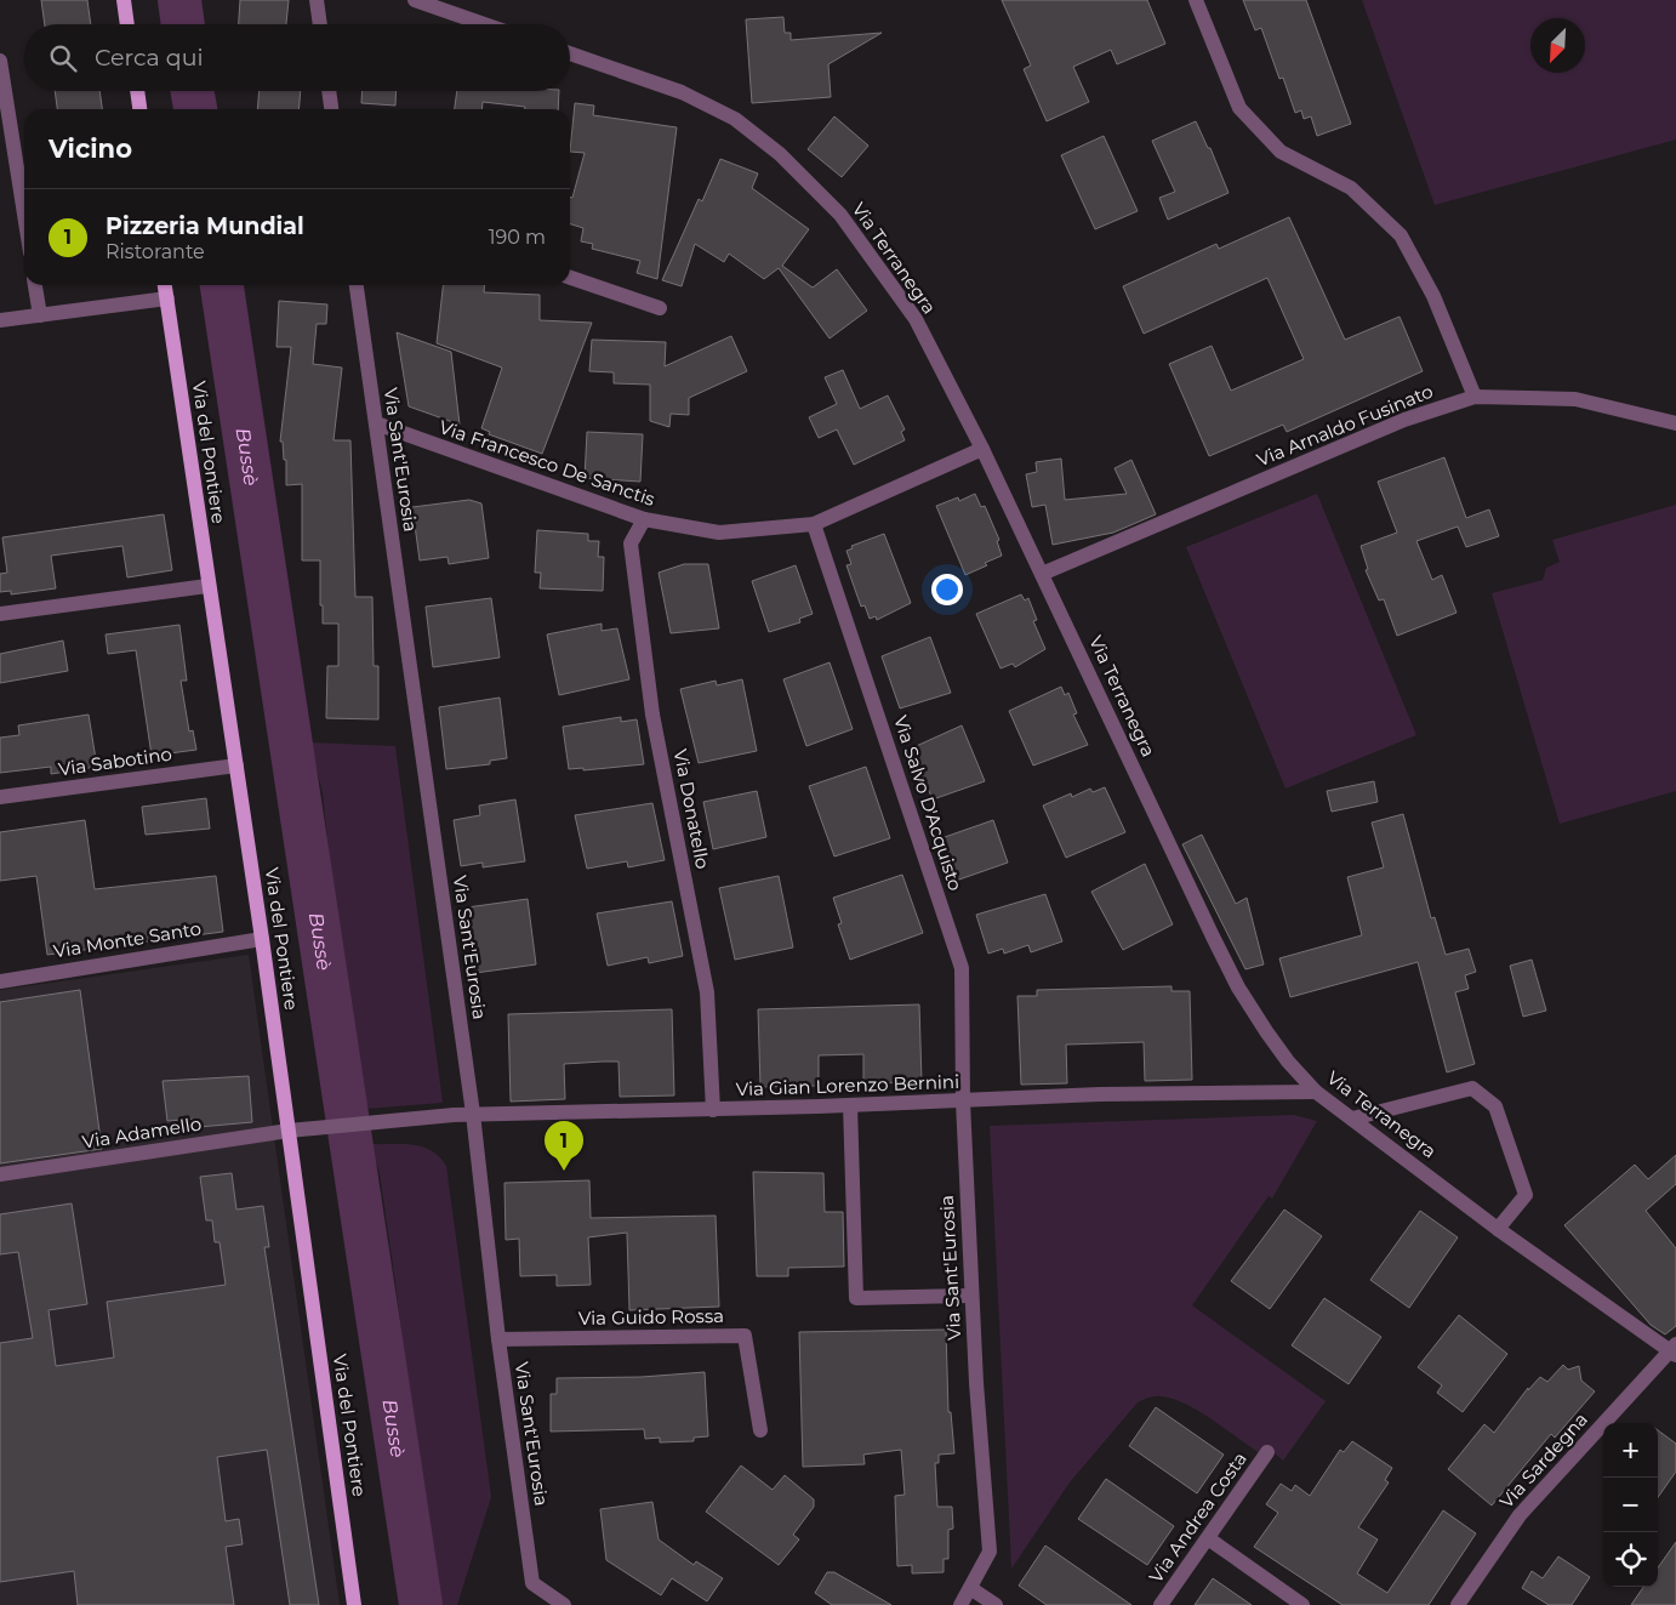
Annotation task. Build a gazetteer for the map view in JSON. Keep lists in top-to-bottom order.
{
  "streets": {
    "main road": ["Via del Pontiere"],
    "street": [
      "Via Terranegra",
      "Via Arnaldo Fusinato",
      "Via Sant'Eurosia",
      "Via Francesco De Sanctis",
      "Via Sabotino",
      "Via Salvo D'Acquisto",
      "Via Donatello",
      "Via Monte Santo",
      "Via Gian Lorenzo Bernini",
      "Via Adamello",
      "Via Guido Rossa",
      "Via Sardegna",
      "Via Andrea Costa"
    ]
  },
  "crossings": [
    ["Via Terranegra", "Via Arnaldo Fusinato"],
    ["Via Terranegra", "Via Francesco De Sanctis"],
    ["Via Terranegra", "Via Gian Lorenzo Bernini"],
    ["Via Terranegra", "Via Sardegna"],
    ["Via del Pontiere", "Via Sabotino"],
    ["Via del Pontiere", "Via Monte Santo"],
    ["Via del Pontiere", "Via Adamello"],
    ["Via Sant'Eurosia", "Via Francesco De Sanctis"],
    ["Via Sant'Eurosia", "Via Salvo D'Acquisto"],
    ["Via Sant'Eurosia", "Via Gian Lorenzo Bernini"],
    ["Via Sant'Eurosia", "Via Guido Rossa"],
    ["Via Francesco De Sanctis", "Via Salvo D'Acquisto"],
    ["Via Francesco De Sanctis", "Via Donatello"],
    ["Via Salvo D'Acquisto", "Via Gian Lorenzo Bernini"],
    ["Via Donatello", "Via Gian Lorenzo Bernini"],
    ["Via Gian Lorenzo Bernini", "Via Adamello"]
  ],
  "water": ["Bussè"],
  "north": "bottom left",
  "page": {
    "search": "Cerca qui",
    "heading": "Vicino",
    "list": [
      {
        "mark": "1",
        "name": "Pizzeria Mundial",
        "note": "Ristorante",
        "value": "190 m"
      }
    ],
    "pins": "1",
    "map_buttons": ["+", "−"]
  }
}
